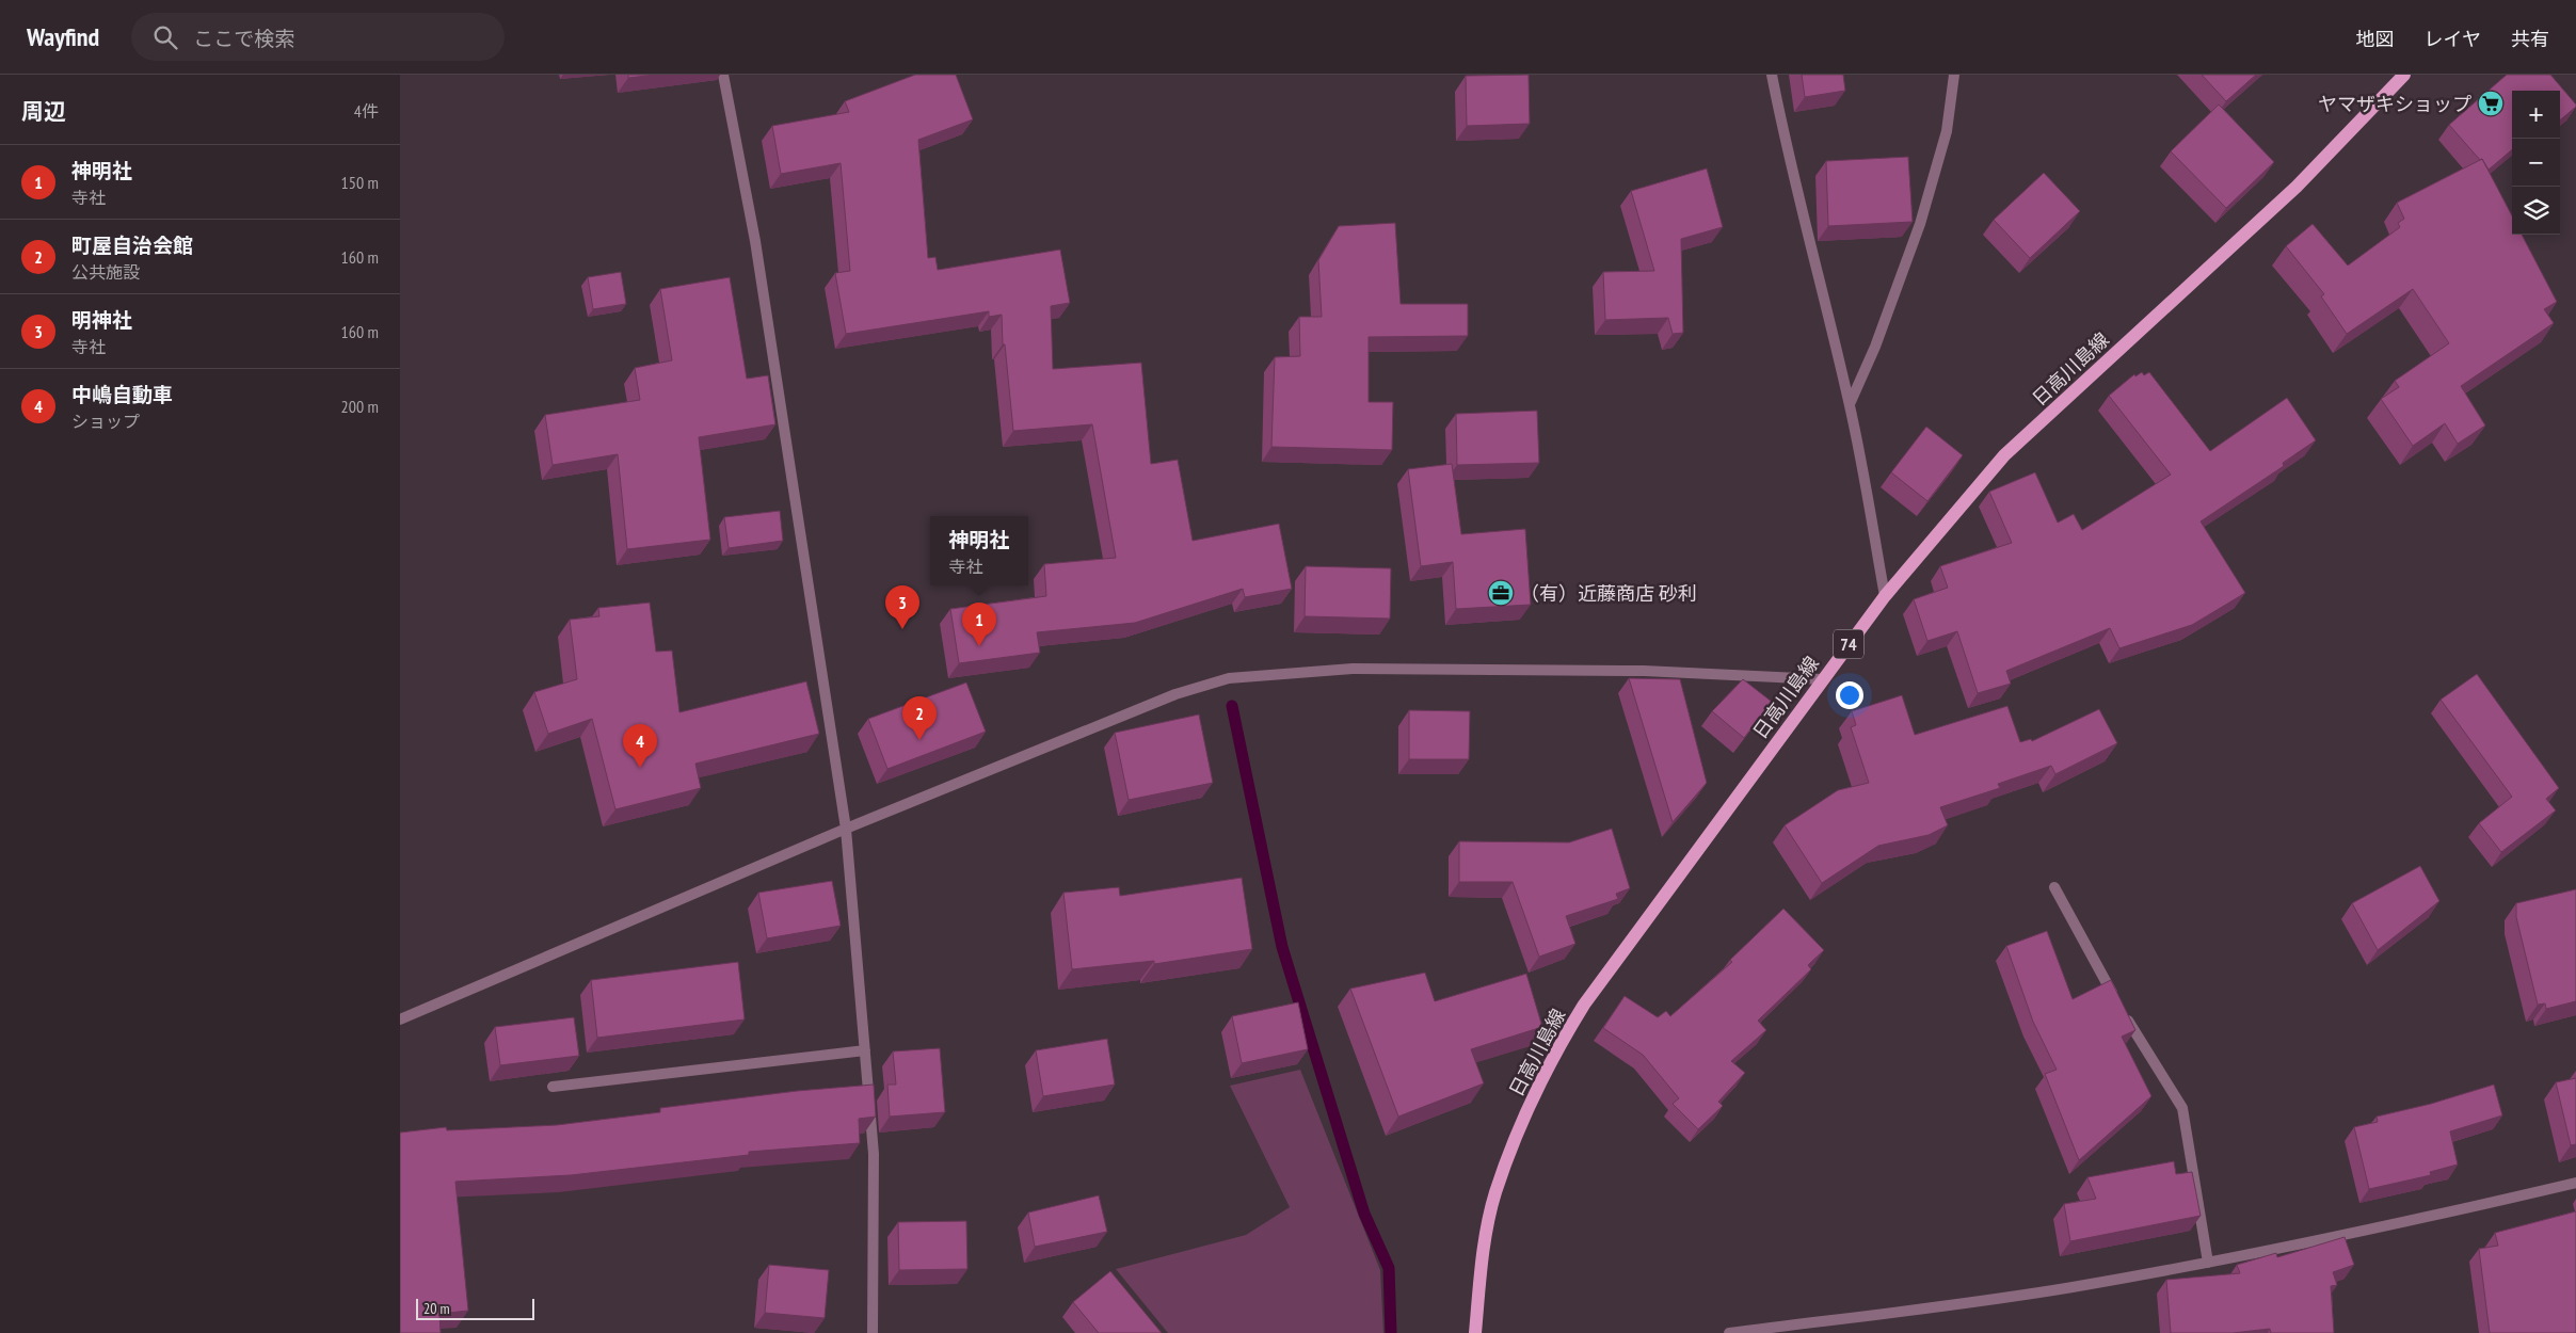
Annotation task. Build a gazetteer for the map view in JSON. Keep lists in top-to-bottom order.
{
  "streets": {
    "main road": ["日高川島線", "74"]
  },
  "places": {
    "supermarket": ["ヤマザキショップ"],
    "office": ["（有）近藤商店 砂利"]
  },
  "scale_bar": "20 m",
  "page": {
    "header": "Wayfind",
    "search": "ここで検索",
    "nav": ["地図", "レイヤ", "共有"],
    "heading": ["周辺", "4件"],
    "map_buttons": ["+", "−"],
    "list": [
      {
        "mark": "1",
        "name": "神明社",
        "note": "寺社",
        "value": "150 m"
      },
      {
        "mark": "2",
        "name": "町屋自治会館",
        "note": "公共施設",
        "value": "160 m"
      },
      {
        "mark": "3",
        "name": "明神社",
        "note": "寺社",
        "value": "160 m"
      },
      {
        "mark": "4",
        "name": "中嶋自動車",
        "note": "ショップ",
        "value": "200 m"
      }
    ],
    "popup": ["神明社", "寺社"],
    "pins": [
      "3",
      "1",
      "2",
      "4"
    ],
    "scale": "20 m"
  }
}
